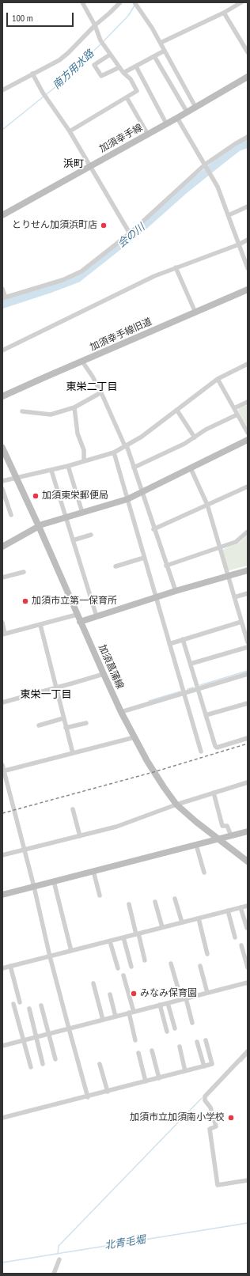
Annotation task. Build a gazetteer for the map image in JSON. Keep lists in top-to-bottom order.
{
  "streets": {
    "street": ["加須幸手線", "加須幸手線旧道", "加須菖蒲線"]
  },
  "districts": ["浜町", "東栄二丁目", "東栄一丁目"],
  "water": ["南方用水路", "会の川", "北青毛堀"],
  "places": [
    "とりせん加須浜町店",
    "加須東栄郵便局",
    "加須市立第一保育所",
    "みなみ保育園",
    "加須市立加須南小学校"
  ],
  "scale_bar": "100 m"
}
